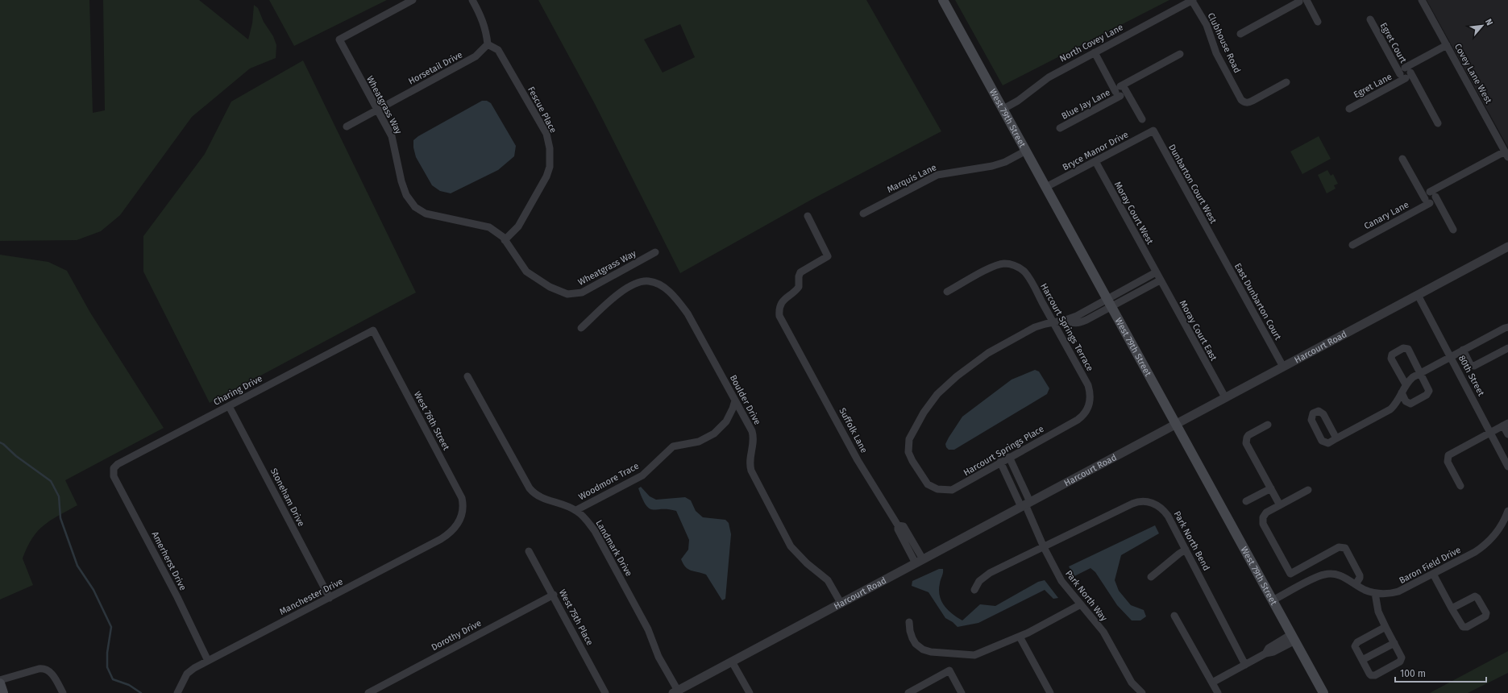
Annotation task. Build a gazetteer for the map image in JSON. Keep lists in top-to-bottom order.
{
  "streets": {
    "main road": ["West 79th Street"],
    "street": [
      "North Covey Lane",
      "Clubhouse Road",
      "Egret Court",
      "Horsetail Drive",
      "Covey Lane West",
      "Egret Lane",
      "Blue Jay Lane",
      "Wheatgrass Way",
      "Fescue Place",
      "Bryce Manor Drive",
      "Marquis Lane",
      "Dunbarton Court West",
      "Moray Court West",
      "Canary Lane",
      "East Dunbarton Court",
      "Harcourt Springs Terrace",
      "Moray Court East",
      "Harcourt Road",
      "80th Street",
      "Charing Drive",
      "Boulder Drive",
      "West 76th Street",
      "Suffolk Lane",
      "Harcourt Springs Place",
      "Woodmore Trace",
      "Stoneham Drive",
      "Park North Bend",
      "Landmark Drive",
      "Amerherst Drive",
      "Baron Field Drive",
      "Park North Way",
      "Manchester Drive",
      "West 75th Place",
      "Dorothy Drive"
    ]
  },
  "crossings": [
    ["North Covey Lane", "Clubhouse Road"],
    ["North Covey Lane", "West 79th Street"],
    ["Egret Court", "Egret Lane"],
    ["Horsetail Drive", "Wheatgrass Way"],
    ["Horsetail Drive", "Fescue Place"],
    ["Covey Lane West", "Egret Lane"],
    ["Covey Lane West", "Canary Lane"],
    ["Wheatgrass Way", "Fescue Place"],
    ["West 79th Street", "Bryce Manor Drive"],
    ["West 79th Street", "Marquis Lane"],
    ["West 79th Street", "Harcourt Road"],
    ["West 79th Street", "Harcourt Springs Place"],
    ["West 79th Street", "Baron Field Drive"],
    ["Bryce Manor Drive", "Dunbarton Court West"],
    ["Bryce Manor Drive", "Moray Court West"],
    ["Dunbarton Court West", "East Dunbarton Court"],
    ["Moray Court West", "Moray Court East"],
    ["East Dunbarton Court", "Harcourt Road"],
    ["Harcourt Springs Terrace", "Harcourt Springs Place"],
    ["Moray Court East", "Harcourt Road"],
    ["Harcourt Road", "80th Street"],
    ["Harcourt Road", "Boulder Drive"],
    ["Harcourt Road", "Suffolk Lane"],
    ["Harcourt Road", "Landmark Drive"],
    ["Harcourt Road", "Park North Way"],
    ["Charing Drive", "West 76th Street"],
    ["Charing Drive", "Stoneham Drive"],
    ["Charing Drive", "Amerherst Drive"],
    ["Boulder Drive", "Woodmore Trace"],
    ["West 76th Street", "Manchester Drive"],
    ["Woodmore Trace", "Landmark Drive"],
    ["Stoneham Drive", "Manchester Drive"],
    ["Park North Bend", "Park North Way"],
    ["Amerherst Drive", "Manchester Drive"],
    ["West 75th Place", "Dorothy Drive"]
  ],
  "scale_bar": "100 m",
  "north": "top right"
}
